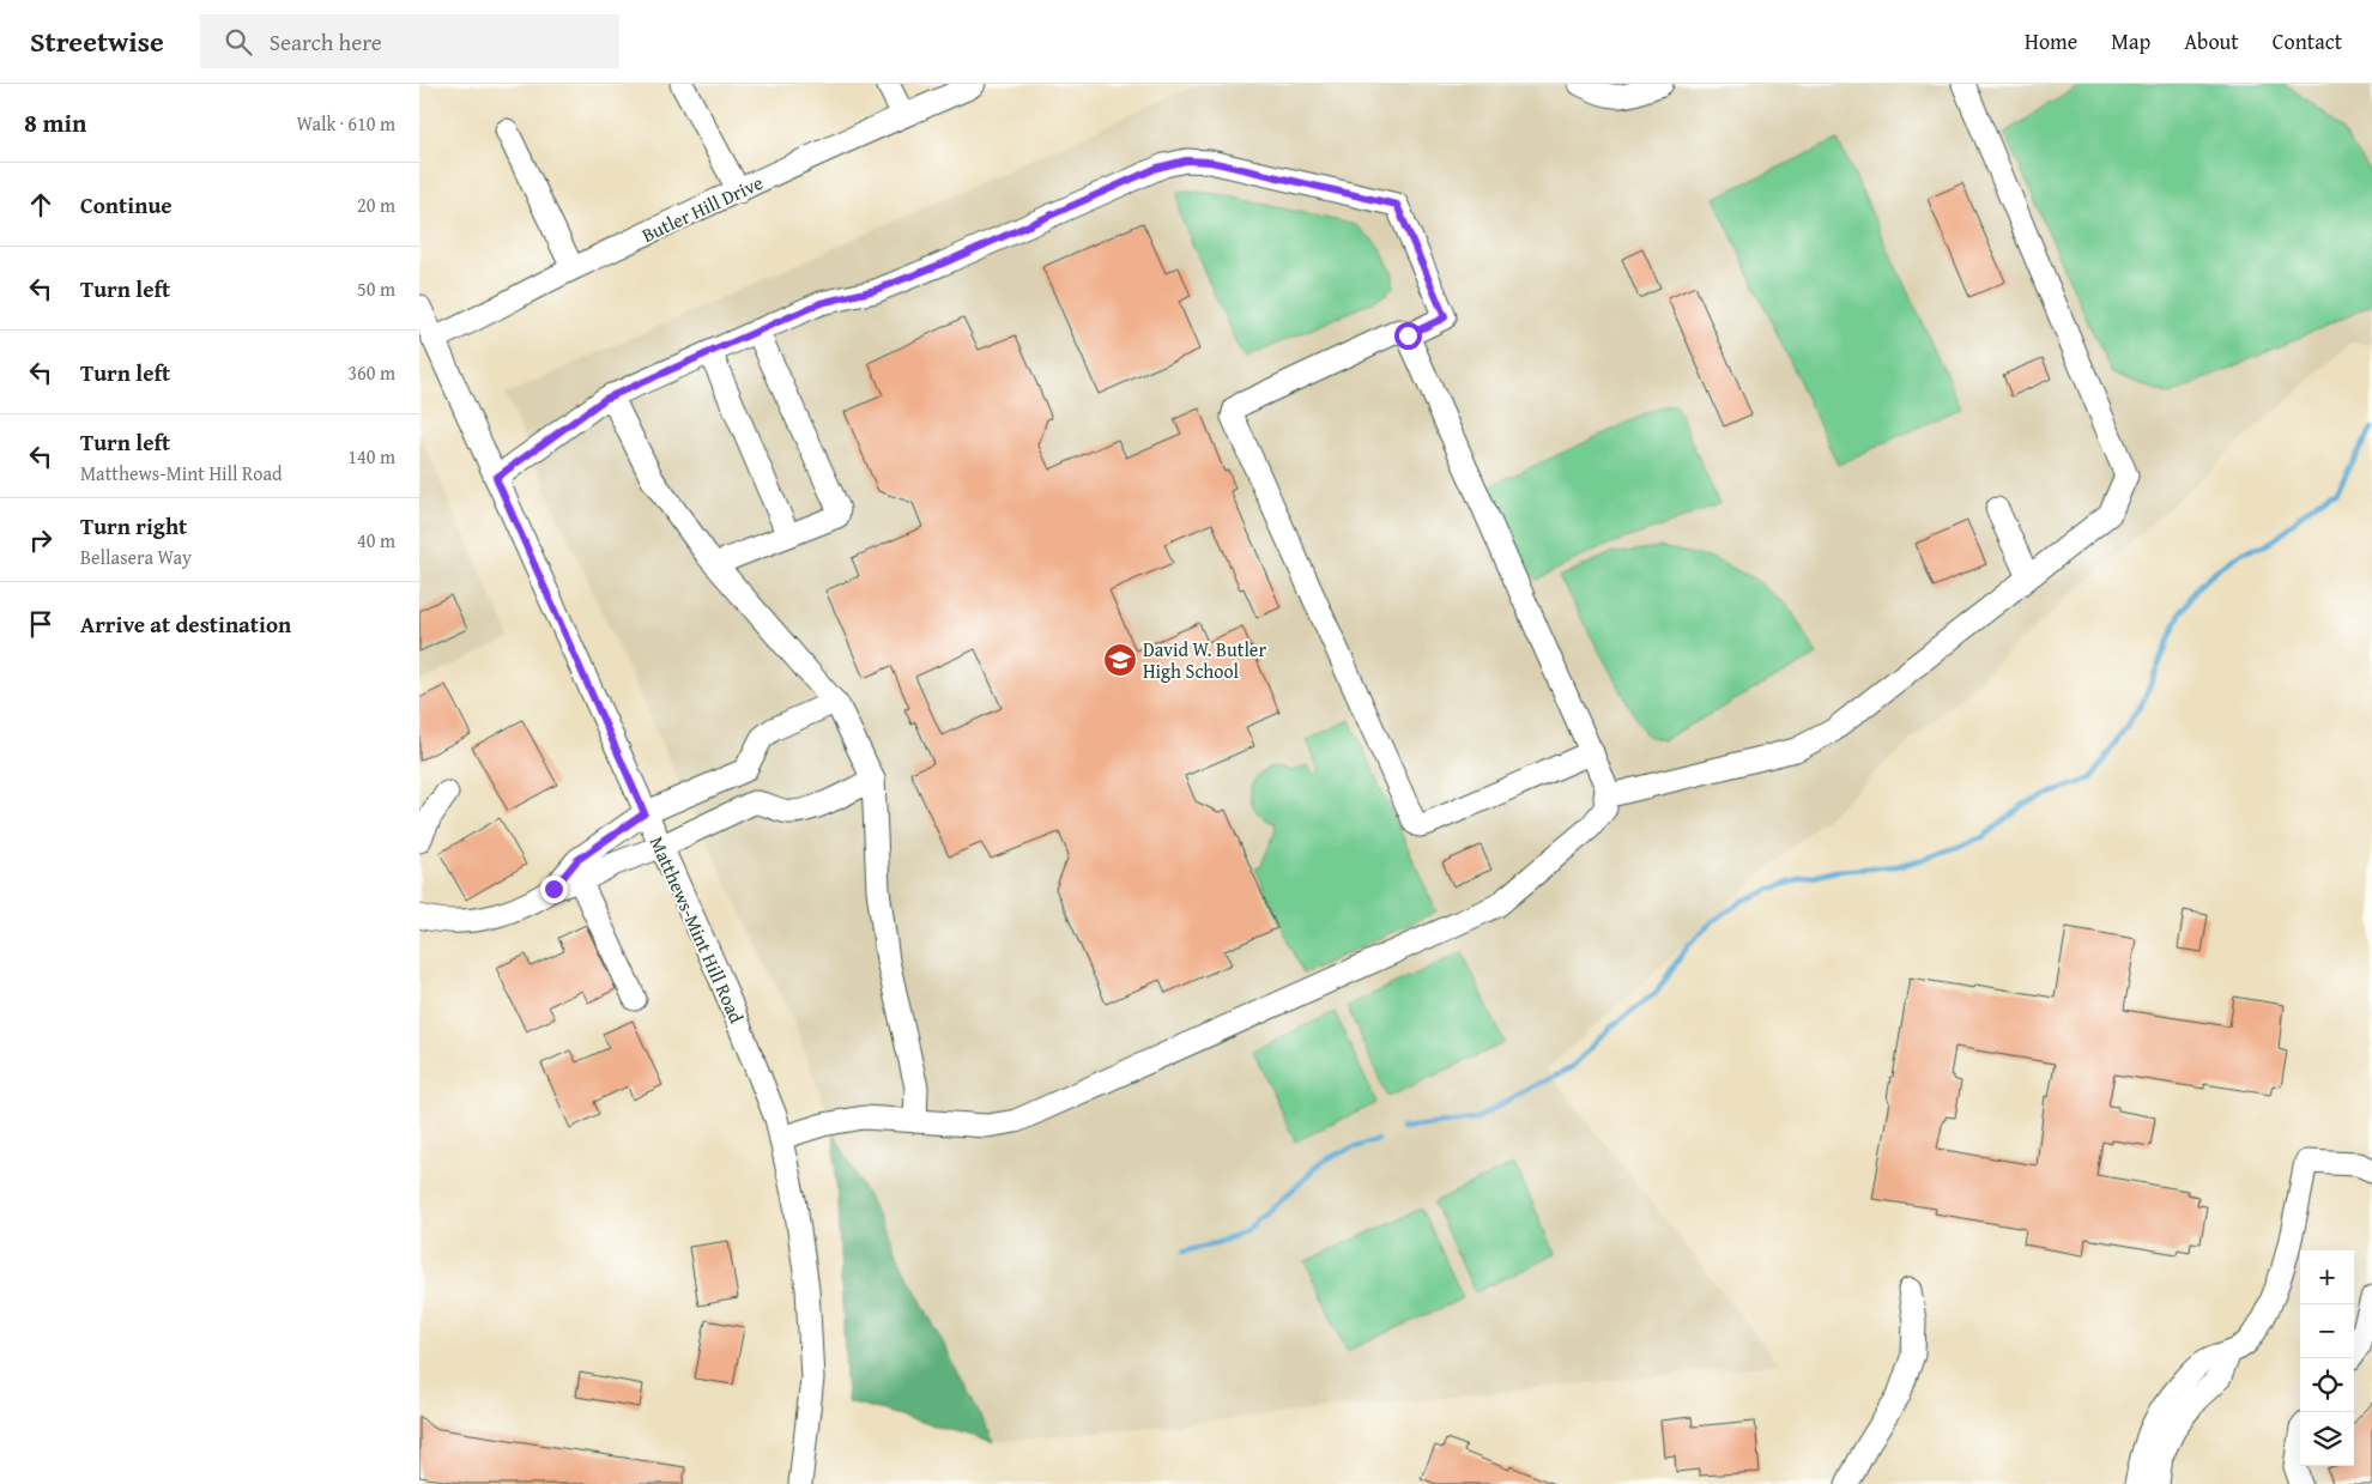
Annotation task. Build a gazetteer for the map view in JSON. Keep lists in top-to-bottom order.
{
  "streets": {
    "street": ["Butler Hill Drive", "Matthews-Mint Hill Road"]
  },
  "crossings": [
    ["Butler Hill Drive", "Matthews-Mint Hill Road"]
  ],
  "places": {
    "school or university": ["David W. Butler High School"]
  },
  "page": {
    "header": "Streetwise",
    "search": "Search here",
    "nav": [
      "Home",
      "Map",
      "About",
      "Contact"
    ],
    "heading": ["8 min", "Walk · 610 m"],
    "list": [
      ["Continue", "20 m"],
      ["Turn left", "50 m"],
      ["Turn left", "360 m"],
      ["Turn left", "Matthews-Mint Hill Road", "140 m"],
      ["Turn right", "Bellasera Way", "40 m"],
      "Arrive at destination"
    ],
    "map_buttons": ["+", "−"]
  }
}
